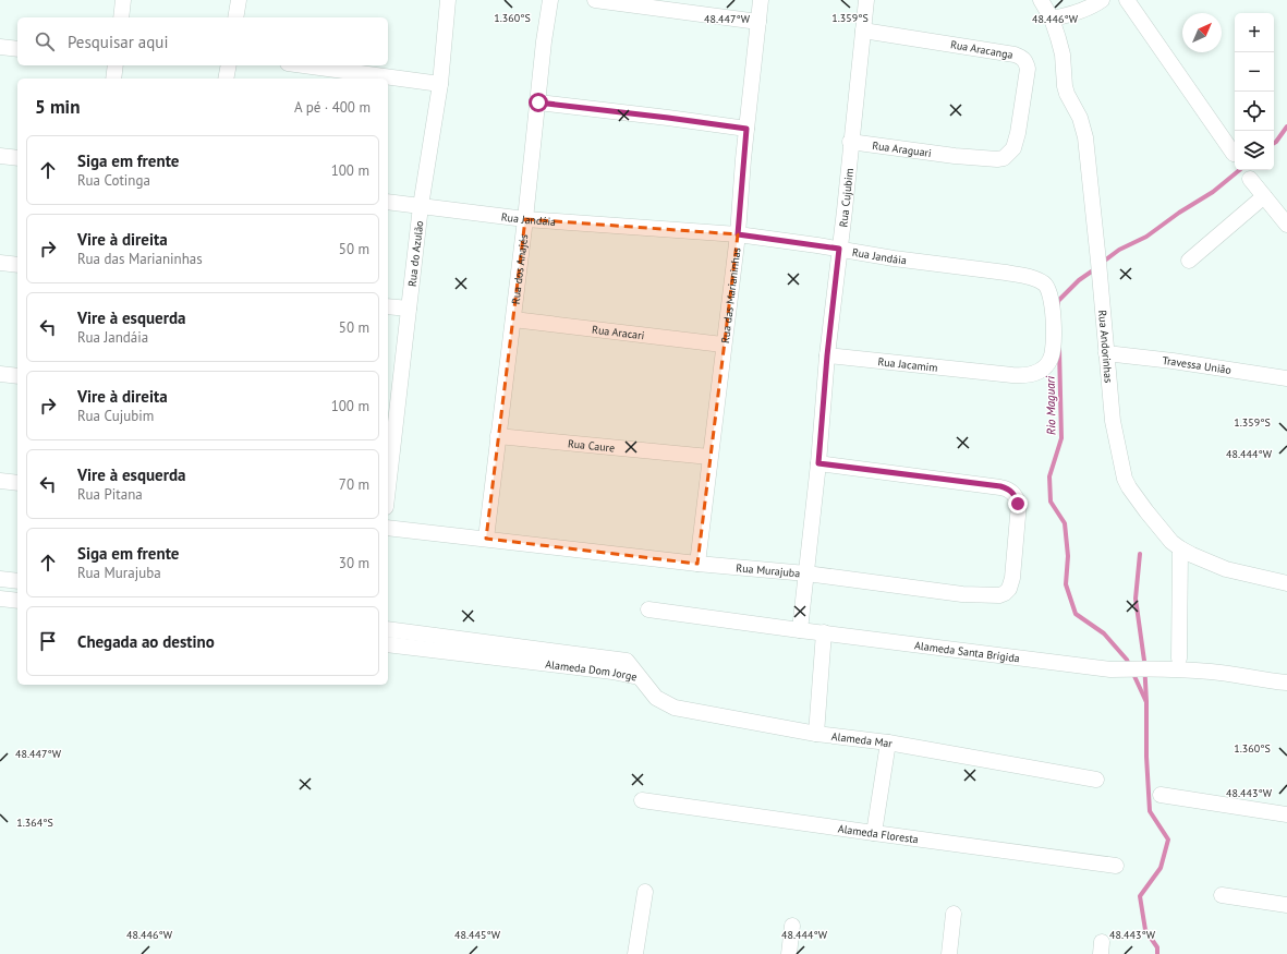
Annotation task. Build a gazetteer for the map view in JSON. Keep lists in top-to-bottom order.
{
  "streets": {
    "street": [
      "Rua Aracanga",
      "Rua Araguari",
      "Rua Cujubim",
      "Rua Jandáia",
      "Rua do Azulão",
      "Rua dos Anajés",
      "Rua das Marianinhas",
      "Rua Aracari",
      "Rua Andorinhas",
      "Rua Jacamim",
      "Travessa União",
      "Rua Caure",
      "Rua Murajuba",
      "Alameda Santa Brígida",
      "Alameda Dom Jorge",
      "Alameda Mar",
      "Alameda Floresta"
    ]
  },
  "crossings": [
    ["Rua Aracanga", "Rua Araguari"],
    ["Rua Aracanga", "Rua Cujubim"],
    ["Rua Araguari", "Rua Cujubim"],
    ["Rua Cujubim", "Rua Jandáia"],
    ["Rua Cujubim", "Rua Jacamim"],
    ["Rua Cujubim", "Rua Murajuba"],
    ["Rua Cujubim", "Alameda Santa Brígida"],
    ["Rua Jandáia", "Rua do Azulão"],
    ["Rua Jandáia", "Rua dos Anajés"],
    ["Rua Jandáia", "Rua das Marianinhas"],
    ["Rua Jandáia", "Rua Jacamim"],
    ["Rua dos Anajés", "Rua Aracari"],
    ["Rua dos Anajés", "Rua Caure"],
    ["Rua dos Anajés", "Rua Murajuba"],
    ["Rua das Marianinhas", "Rua Aracari"],
    ["Rua das Marianinhas", "Rua Caure"],
    ["Rua das Marianinhas", "Rua Murajuba"],
    ["Rua Andorinhas", "Travessa União"],
    ["Alameda Dom Jorge", "Alameda Mar"]
  ],
  "water": ["Rio Maguari"],
  "north": "top right",
  "page": {
    "map_buttons": ["+", "−"],
    "search": "Pesquisar aqui",
    "heading": ["5 min", "A pé · 400 m"],
    "list": [
      ["Siga em frente", "Rua Cotinga", "100 m"],
      ["Vire à direita", "Rua das Marianinhas", "50 m"],
      ["Vire à esquerda", "Rua Jandáia", "50 m"],
      ["Vire à direita", "Rua Cujubim", "100 m"],
      ["Vire à esquerda", "Rua Pitana", "70 m"],
      ["Siga em frente", "Rua Murajuba", "30 m"],
      "Chegada ao destino"
    ]
  },
  "coordinates": [
    "1.360°S",
    "1.359°S",
    "48.447°W",
    "48.446°W",
    "48.444°W",
    "48.443°W",
    "1.364°S",
    "48.445°W"
  ]
}
